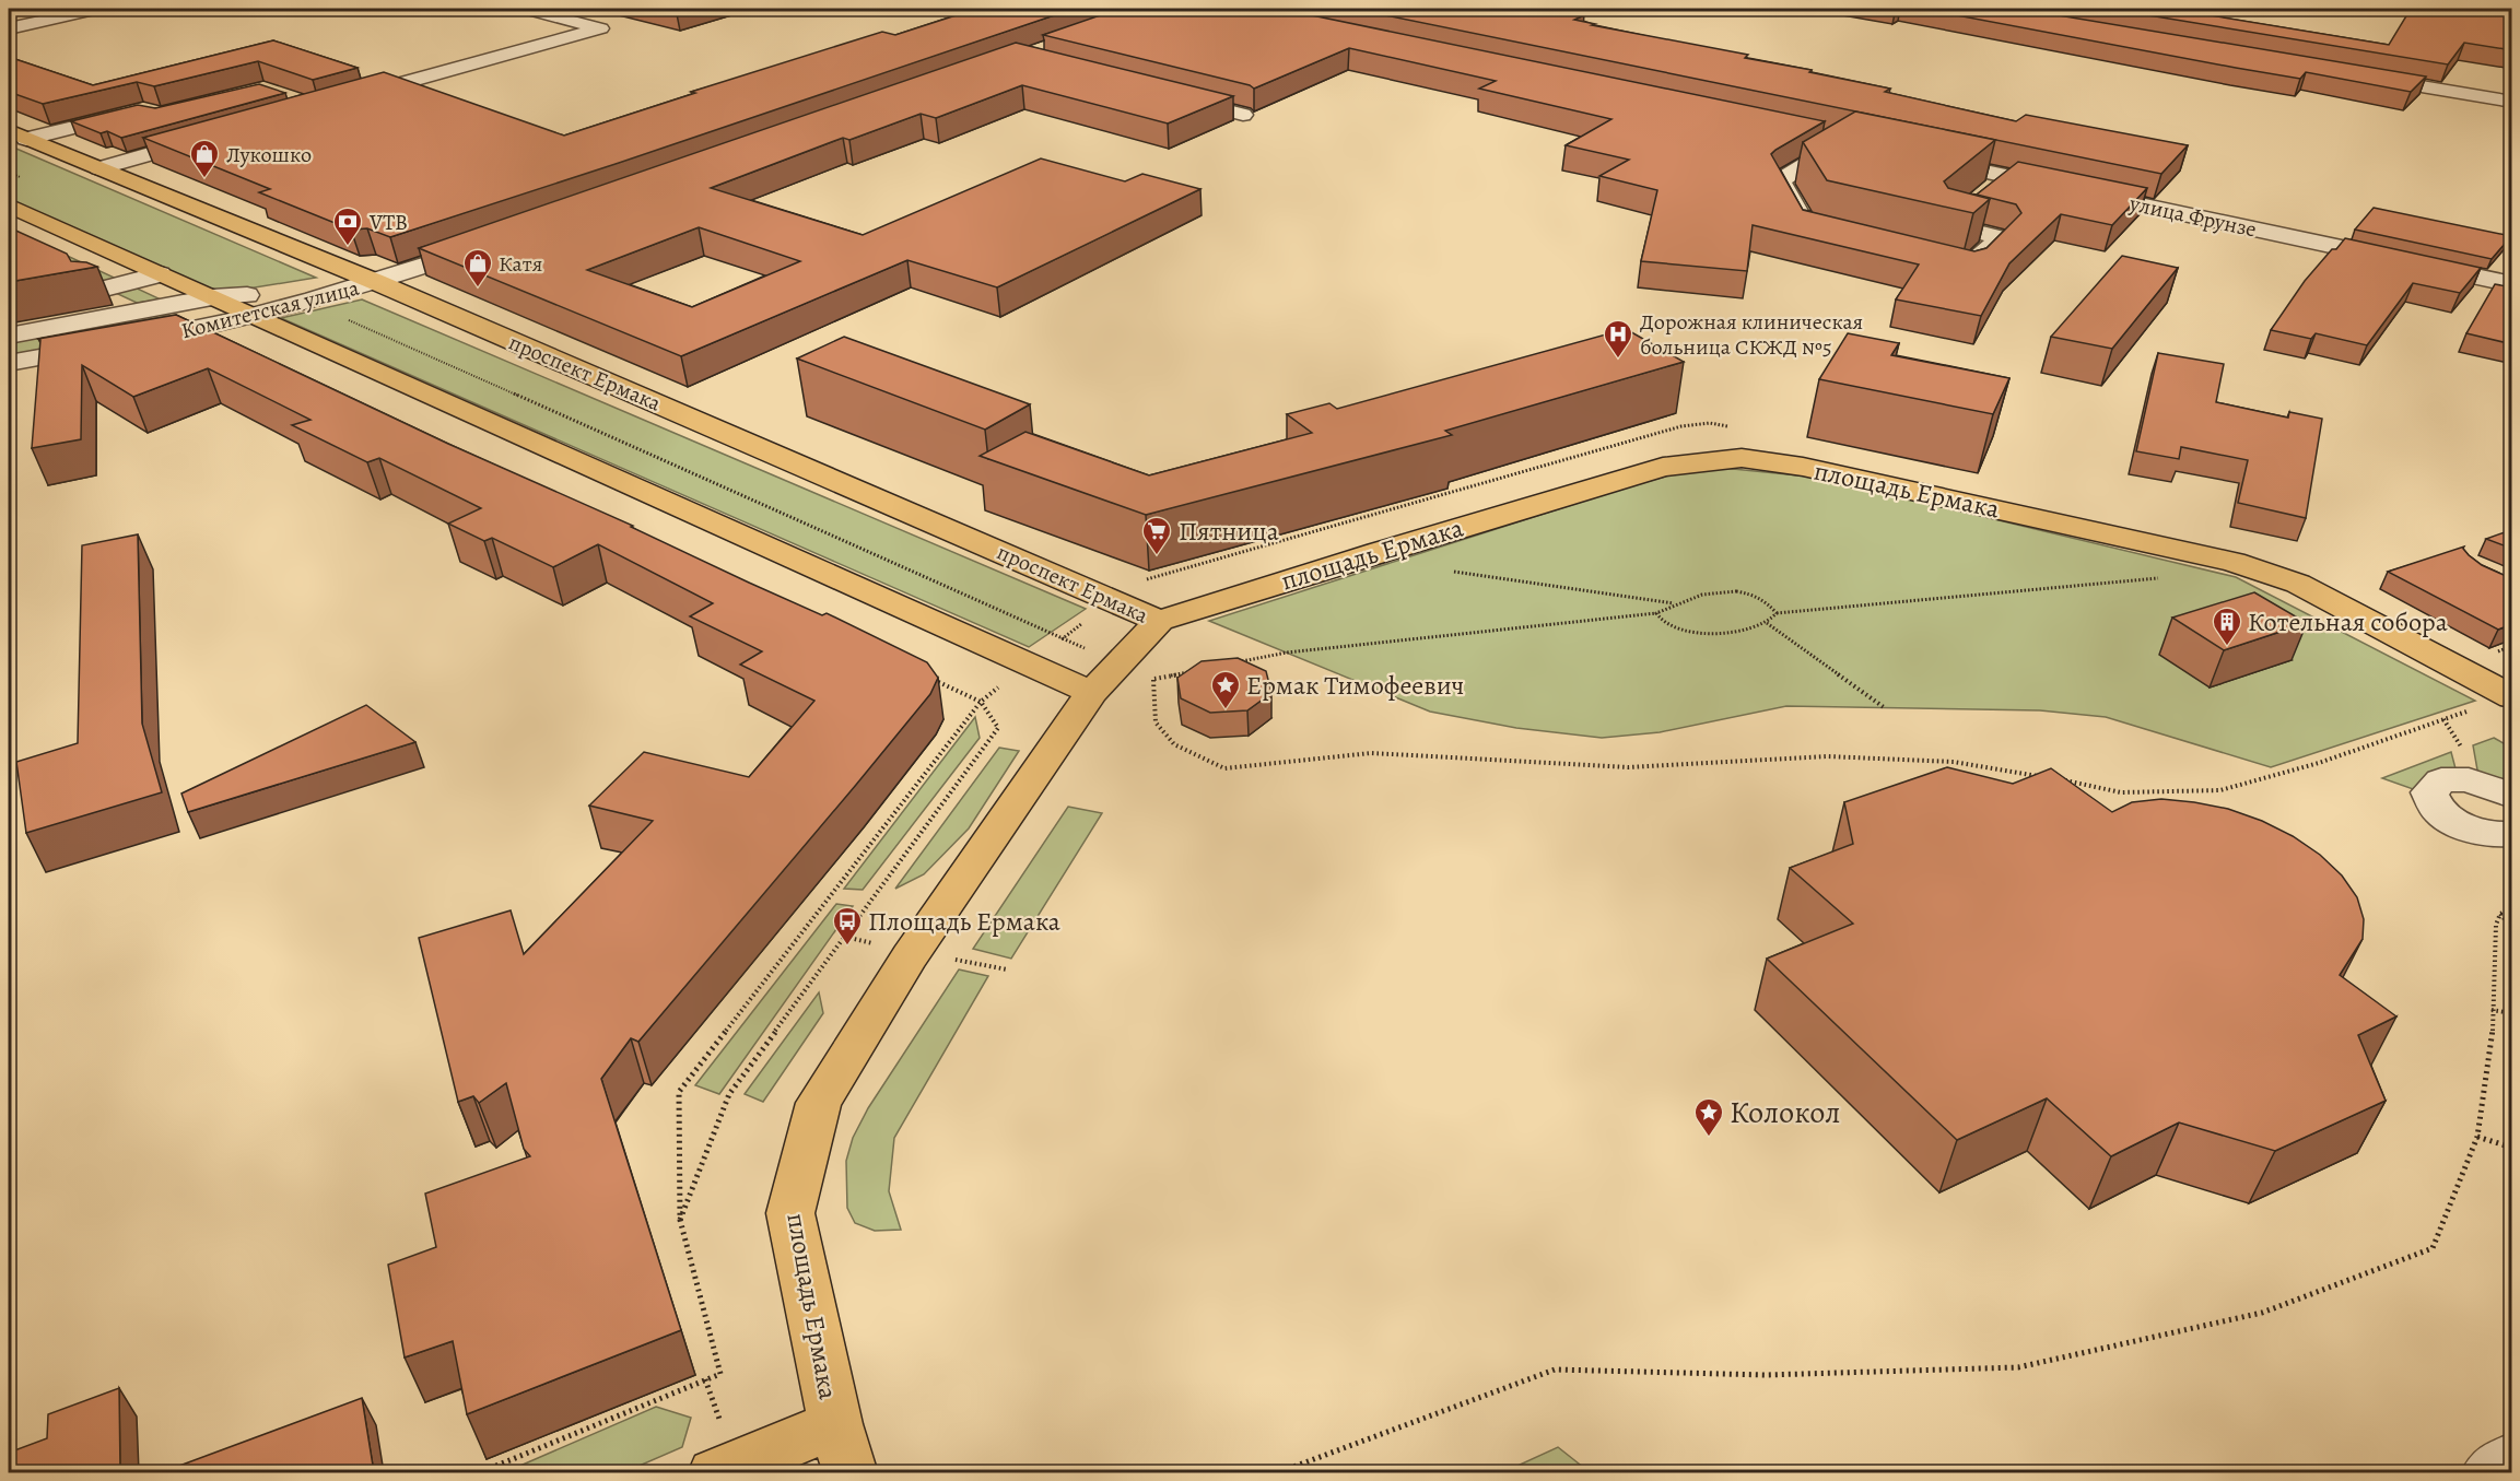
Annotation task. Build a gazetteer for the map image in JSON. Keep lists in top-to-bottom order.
{
  "streets": {
    "main road": ["проспект Ермака", "площадь Ермака"],
    "street": ["улица Фрунзе", "Комитетская улица"]
  },
  "crossings": [
    ["Комитетская улица", "проспект Ермака"],
    ["проспект Ермака", "площадь Ермака"]
  ],
  "places": {
    "shop": ["Лукошко", "Катя"],
    "bank": ["VTB"],
    "hospital": ["Дорожная клиническая больница СКЖД №5"],
    "supermarket": ["Пятница"],
    "building": ["Котельная собора"],
    "place": ["Ермак Тимофеевич", "Колокол"],
    "bus stop": ["Площадь Ермака"]
  }
}
